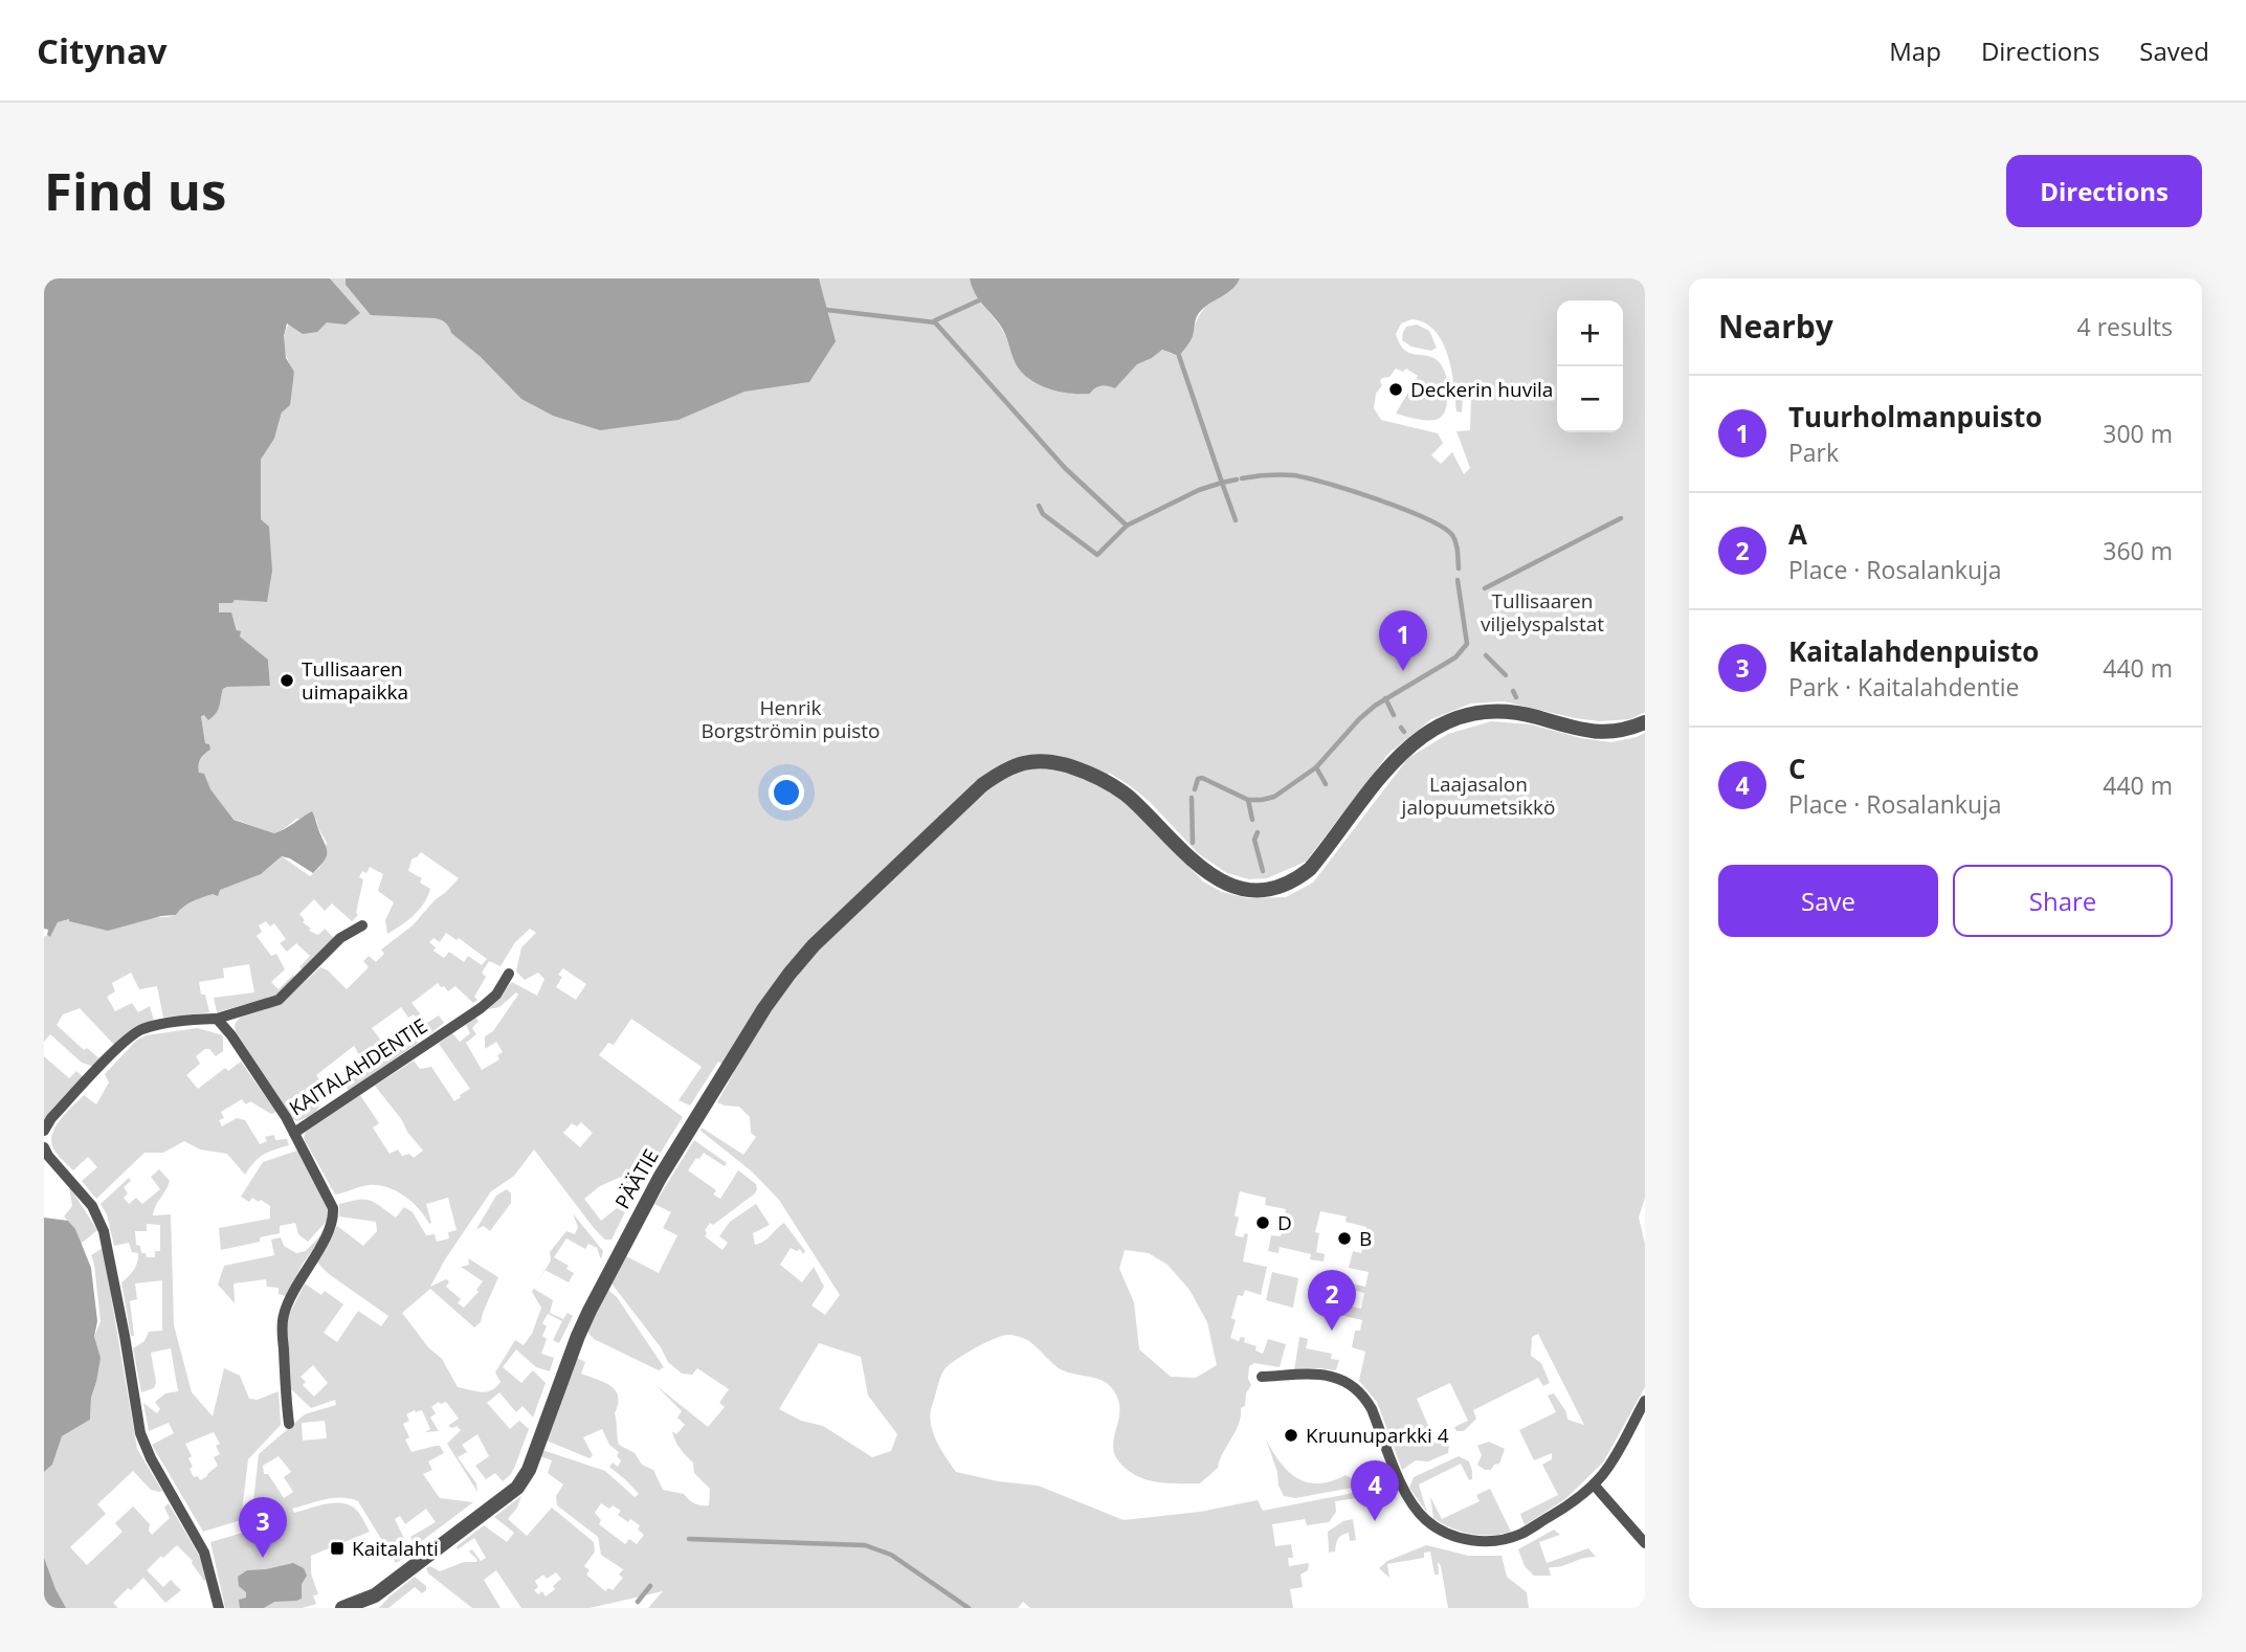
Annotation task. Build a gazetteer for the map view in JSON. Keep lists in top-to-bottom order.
{
  "streets": {
    "street": ["KAITALAHDENTIE", "PÄÄTIE"]
  },
  "parks": ["Tullisaaren viljelyspalstat", "Henrik Borgströmin puisto", "Laajasalon jalopuumetsikkö"],
  "places": {
    "other": [
      "Deckerin huvila",
      "Tullisaaren uimapaikka",
      "D",
      "B",
      "Kruunuparkki 4"
    ],
    "transit": ["Kaitalahti"]
  },
  "page": {
    "header": "Citynav",
    "nav": ["Map", "Directions", "Saved"],
    "buttons": [
      "Directions",
      ["Save", "Share"]
    ],
    "title": "Find us",
    "heading": ["Nearby", "4 results"],
    "map_buttons": ["+", "−"],
    "list": [
      {
        "mark": "1",
        "name": "Tuurholmanpuisto",
        "note": "Park",
        "value": "300 m"
      },
      {
        "mark": "2",
        "name": "A",
        "note": "Place · Rosalankuja",
        "value": "360 m"
      },
      {
        "mark": "3",
        "name": "Kaitalahdenpuisto",
        "note": "Park · Kaitalahdentie",
        "value": "440 m"
      },
      {
        "mark": "4",
        "name": "C",
        "note": "Place · Rosalankuja",
        "value": "440 m"
      }
    ],
    "pins": [
      "1",
      "2",
      "4",
      "3"
    ]
  }
}
